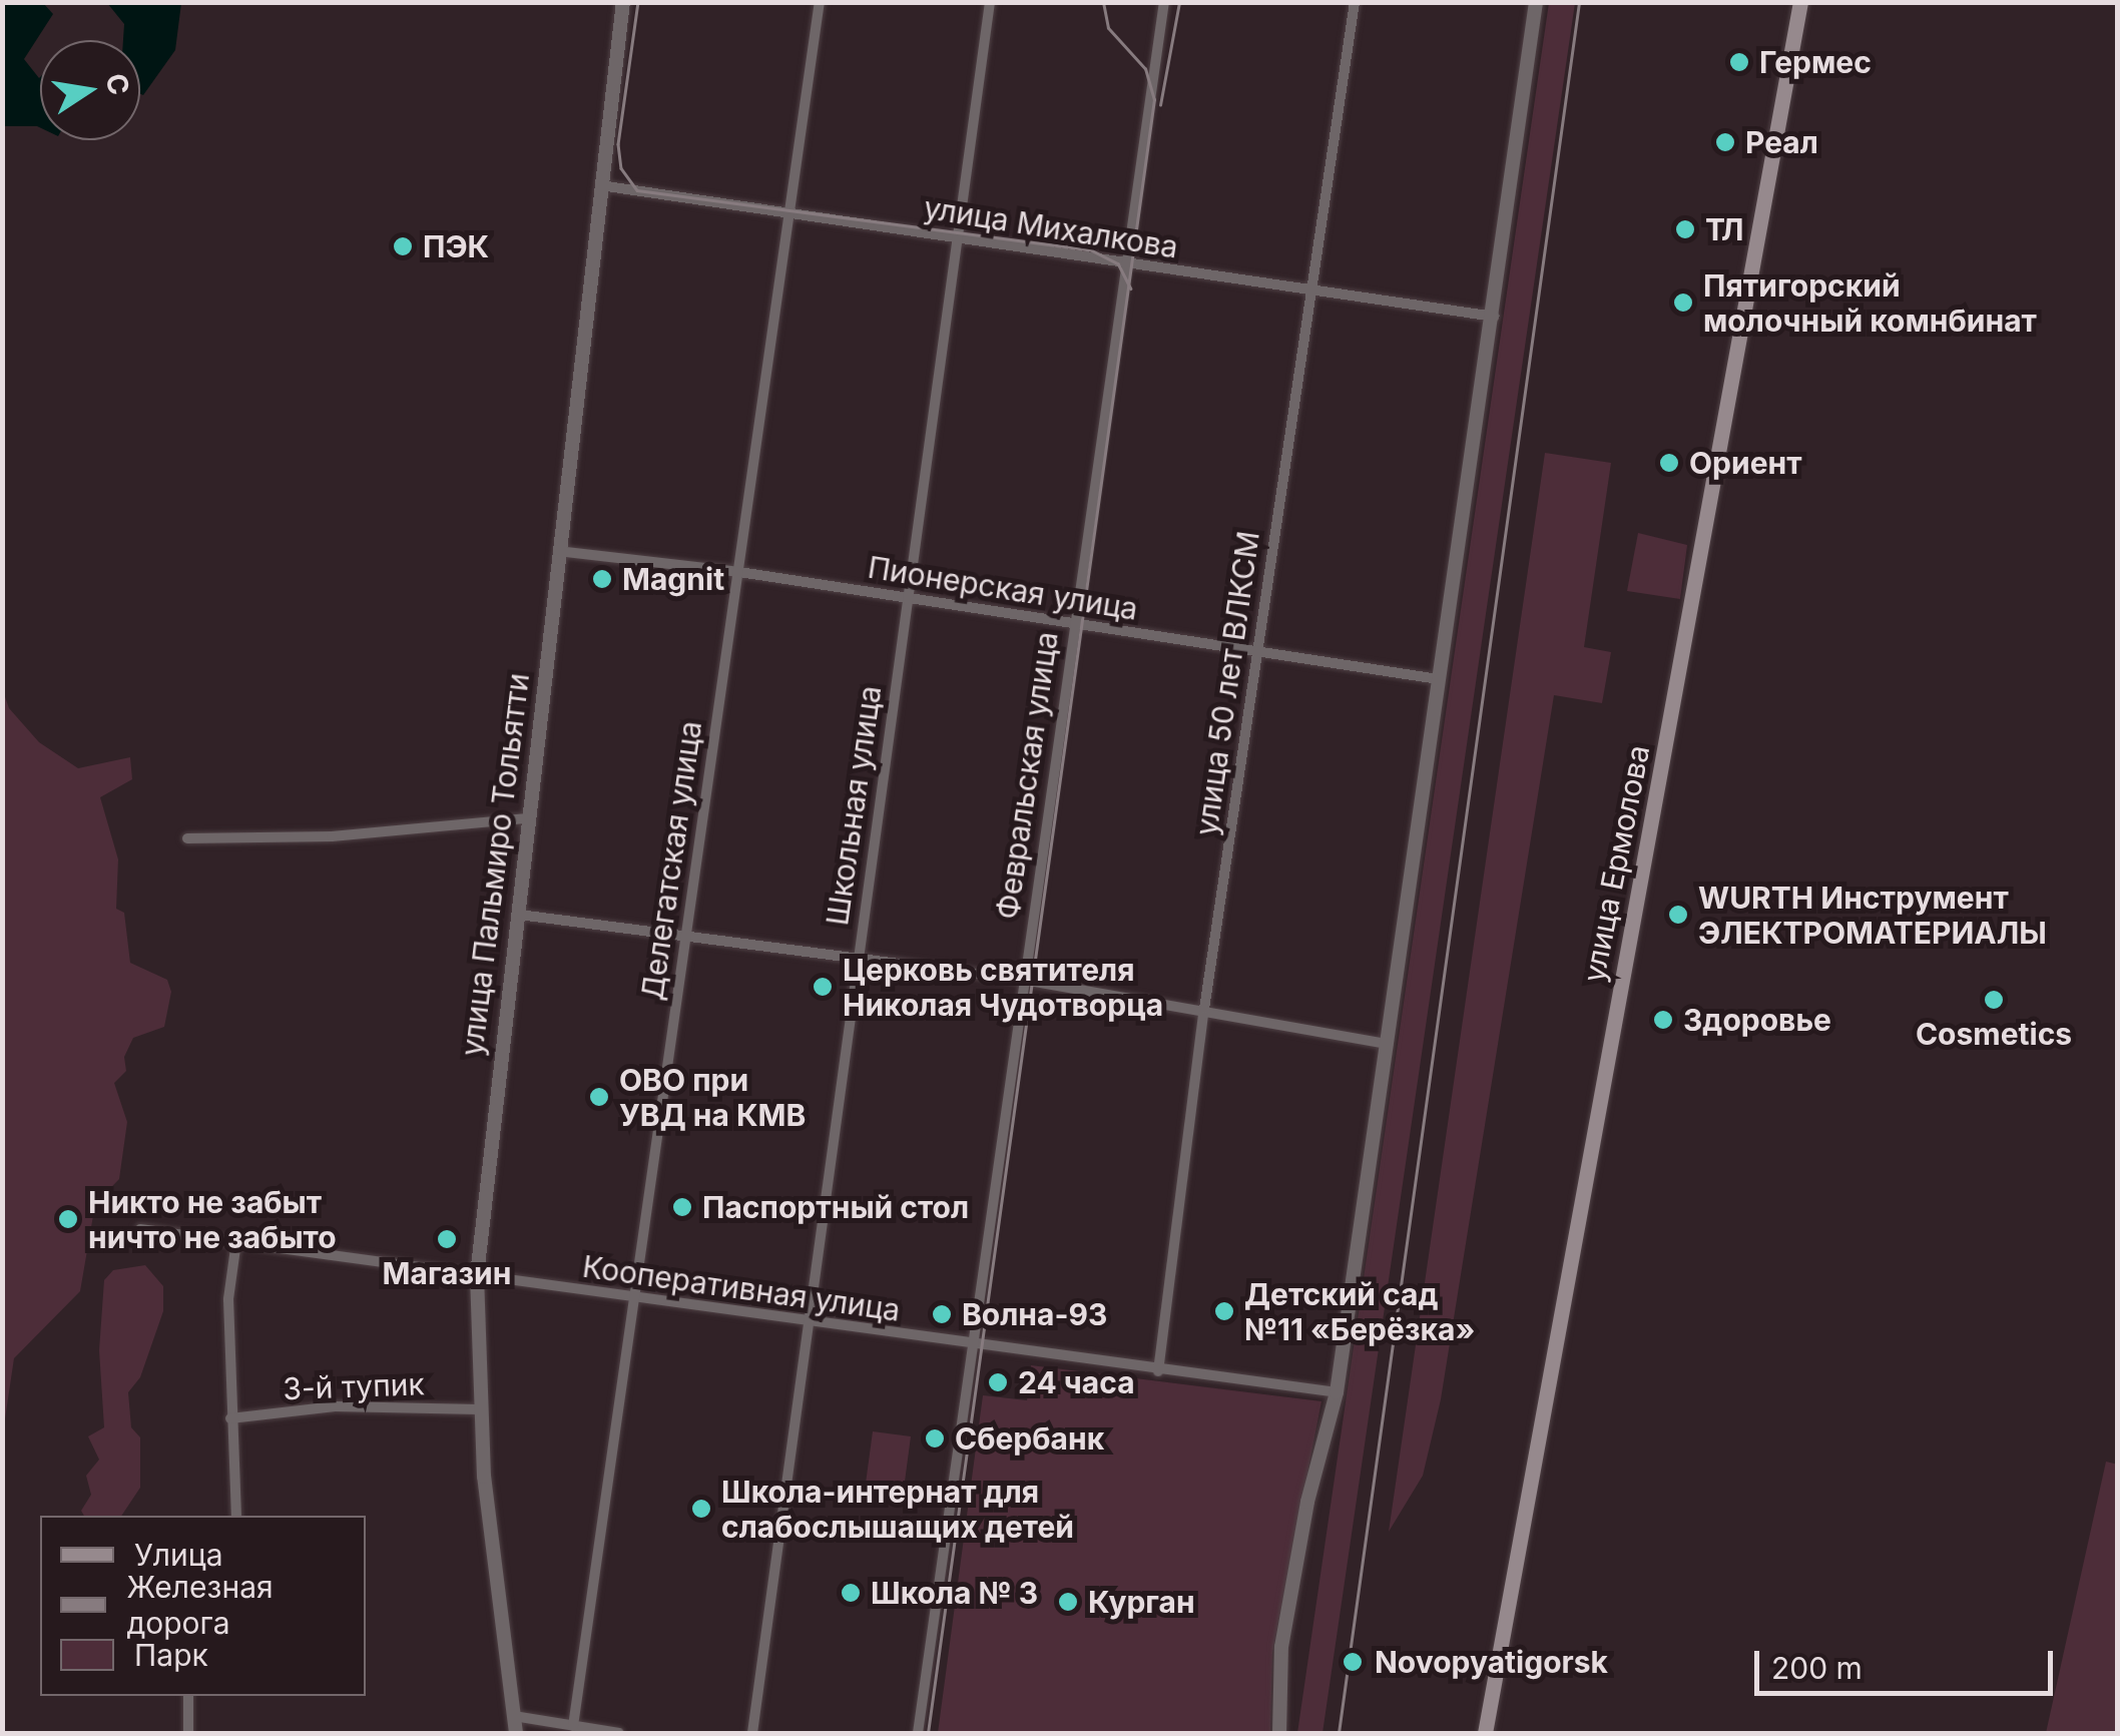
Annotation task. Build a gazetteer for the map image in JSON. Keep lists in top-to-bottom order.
{
  "streets": {
    "main road": ["улица Ермолова"],
    "street": [
      "улица Михалкова",
      "Пионерская улица",
      "улица 50 лет ВЛКСМ",
      "Февральская улица",
      "Школьная улица",
      "Делегатская улица",
      "улица Пальмиро Тольятти",
      "Кооперативная улица",
      "3-й тупик"
    ]
  },
  "crossings": [
    ["улица Михалкова", "улица 50 лет ВЛКСМ"],
    ["улица Михалкова", "Февральская улица"],
    ["улица Михалкова", "Школьная улица"],
    ["улица Михалкова", "Делегатская улица"],
    ["улица Михалкова", "улица Пальмиро Тольятти"],
    ["Пионерская улица", "улица 50 лет ВЛКСМ"],
    ["Пионерская улица", "Февральская улица"],
    ["Пионерская улица", "Школьная улица"],
    ["Пионерская улица", "Делегатская улица"],
    ["Пионерская улица", "улица Пальмиро Тольятти"],
    ["улица 50 лет ВЛКСМ", "Кооперативная улица"],
    ["Февральская улица", "Кооперативная улица"],
    ["Школьная улица", "Кооперативная улица"],
    ["Делегатская улица", "Кооперативная улица"],
    ["улица Пальмиро Тольятти", "Кооперативная улица"],
    ["улица Пальмиро Тольятти", "3-й тупик"]
  ],
  "places": [
    "Гермес",
    "Реал",
    "ТЛ",
    "ПЭК",
    "Пятигорский молочный комнбинат",
    "Ориент",
    "Magnit",
    "WURTH Инструмент ЭЛЕКТРОМАТЕРИАЛЫ",
    "Церковь святителя Николая Чудотворца",
    "Cosmetics",
    "Здоровье",
    "ОВО при УВД на КМВ",
    "Паспортный стол",
    "Никто не забыт ничто не забыто",
    "Магазин",
    "Детский сад №11 «Берёзка»",
    "Волна-93",
    "24 часа",
    "Сбербанк",
    "Школа-интернат для слабослышащих детей",
    "Школа № 3",
    "Курган",
    "Novopyatigorsk"
  ],
  "legend": ["Улица", "Железная дорога", "Парк"],
  "scale_bar": "200 m",
  "north": "right"
}
